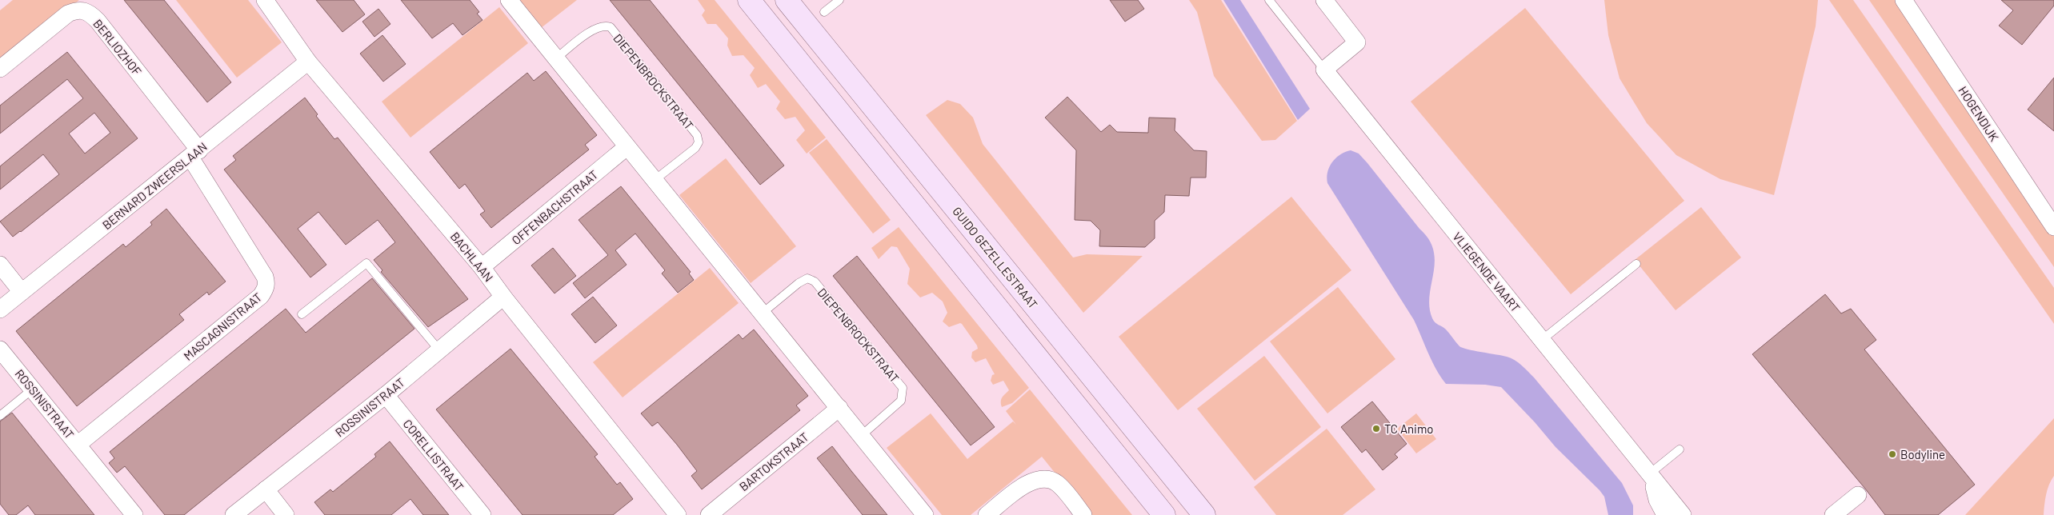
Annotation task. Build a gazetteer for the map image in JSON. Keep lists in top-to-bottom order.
{
  "streets": {
    "main road": ["GUIDO GEZELLESTRAAT"],
    "street": [
      "BERLIOZHOF",
      "HOGENDIJK",
      "BERNARD ZWEERSLAAN",
      "OFFENBACHSTRAAT",
      "BACHLAAN",
      "VLIEGENDE VAART",
      "MASCAGNISTRAAT",
      "ROSSINISTRAAT",
      "CORELLISTRAAT",
      "BARTOKSTRAAT"
    ],
    "lane": ["DIEPENBROCKSTRAAT"]
  },
  "crossings": [
    ["BERLIOZHOF", "BERNARD ZWEERSLAAN"],
    ["BERLIOZHOF", "MASCAGNISTRAAT"],
    ["BERNARD ZWEERSLAAN", "BACHLAAN"],
    ["BERNARD ZWEERSLAAN", "MASCAGNISTRAAT"],
    ["OFFENBACHSTRAAT", "BACHLAAN"],
    ["BACHLAAN", "ROSSINISTRAAT"],
    ["MASCAGNISTRAAT", "ROSSINISTRAAT"],
    ["ROSSINISTRAAT", "CORELLISTRAAT"]
  ],
  "places": ["TC Animo", "Bodyline"]
}
